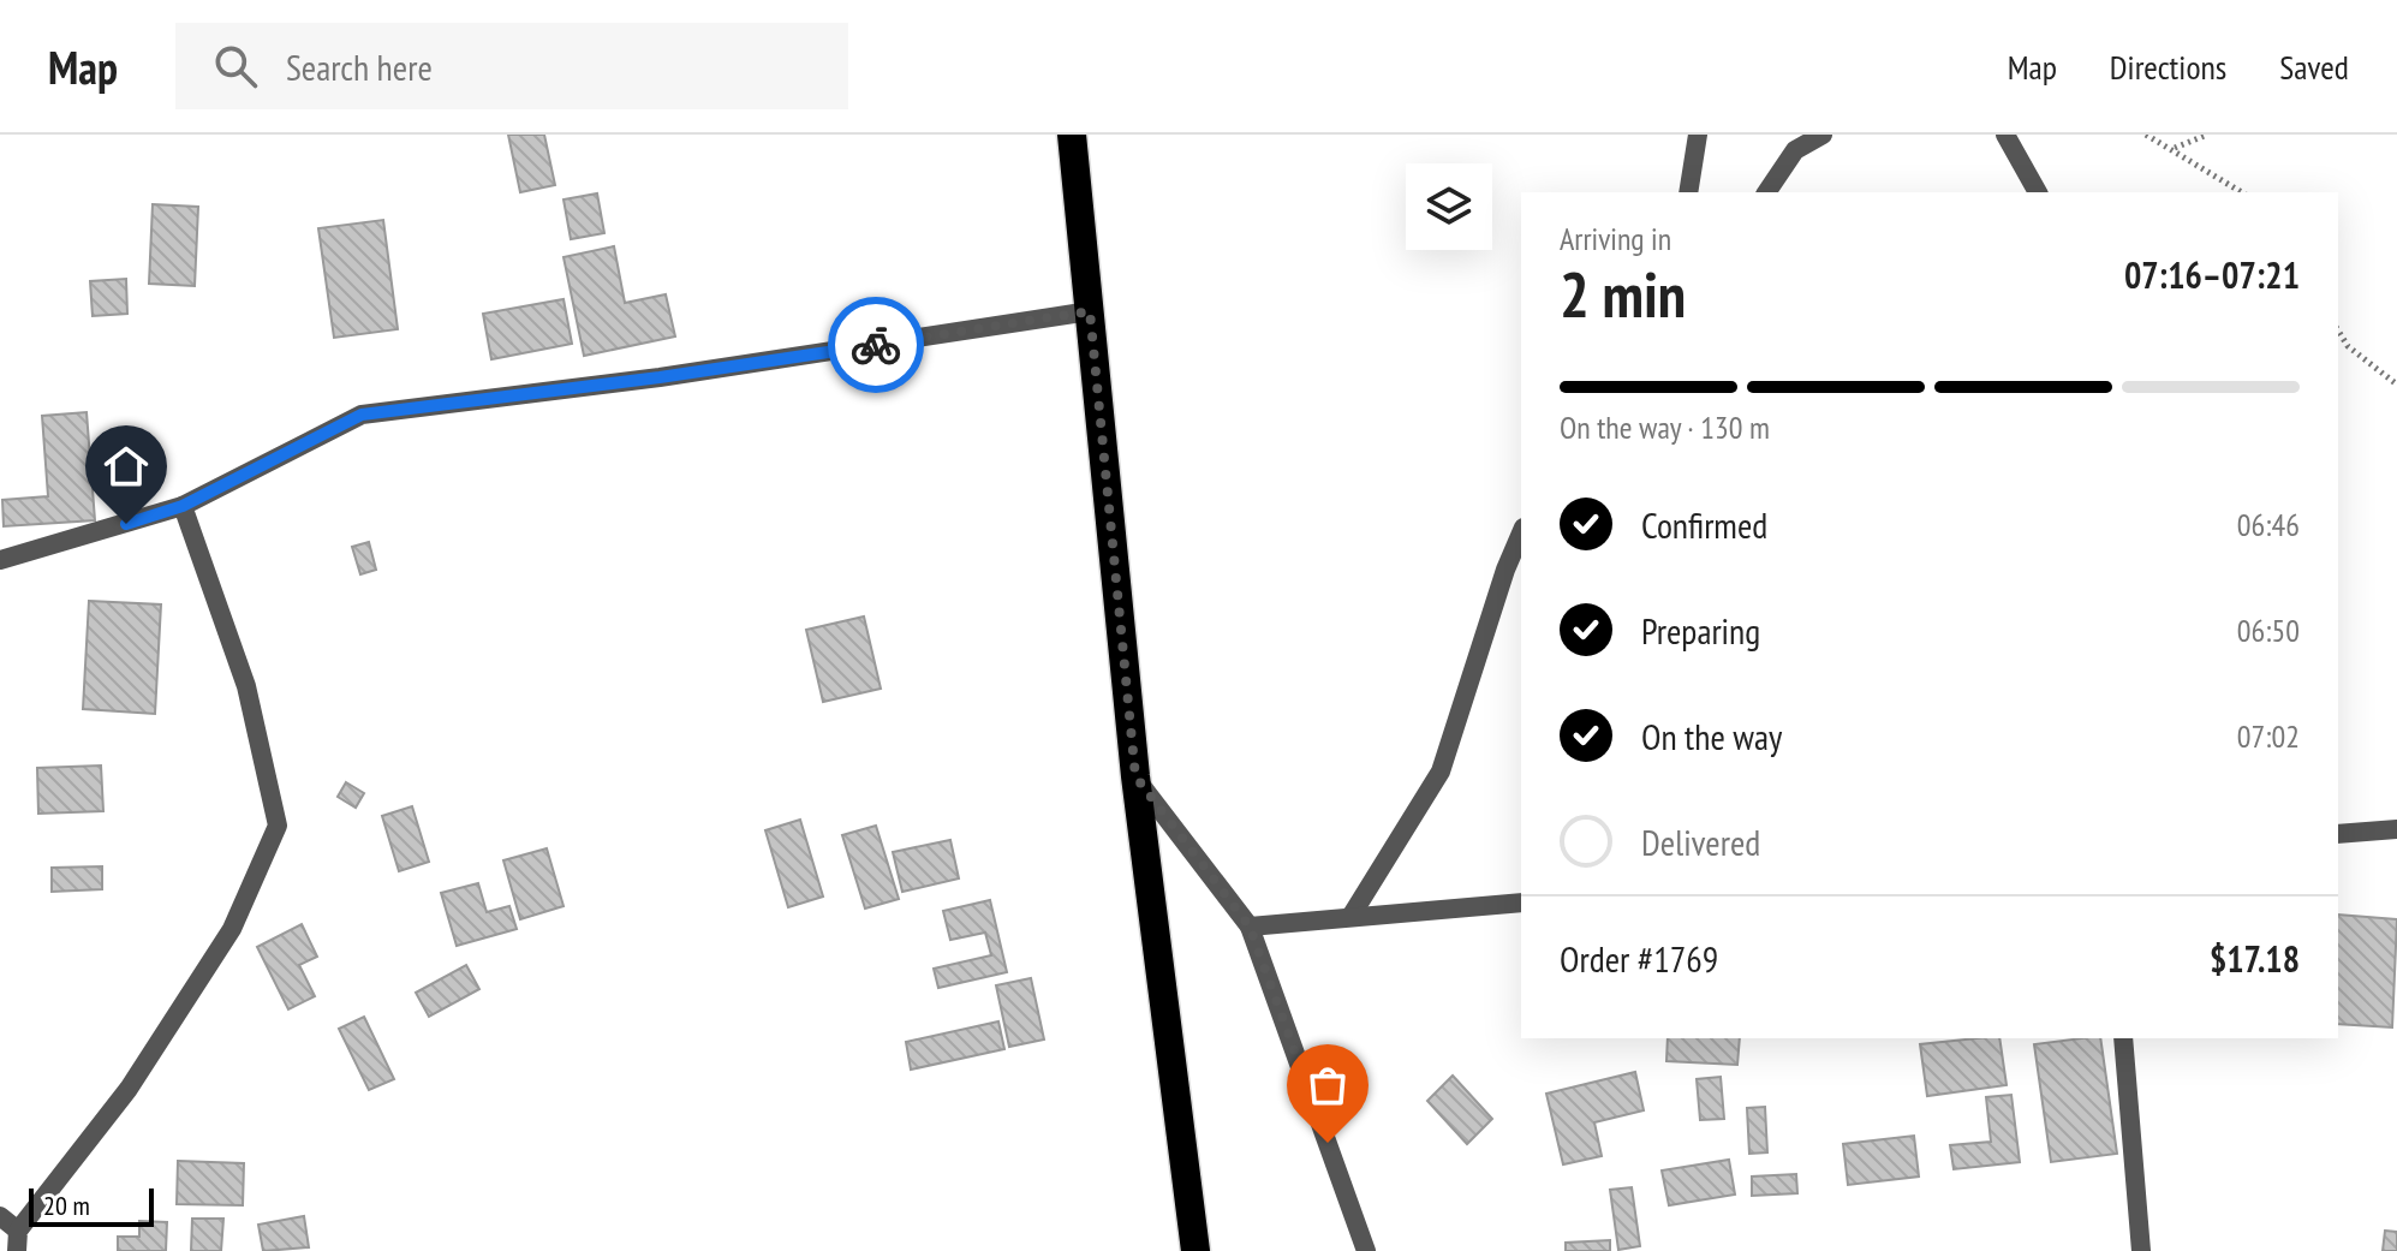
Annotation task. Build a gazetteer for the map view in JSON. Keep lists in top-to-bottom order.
{
  "scale_bar": "20 m",
  "page": {
    "header": "Map",
    "search": "Search here",
    "nav": ["Map", "Directions", "Saved"],
    "heading": ["2 min", "Arriving in", "07:16–07:21"],
    "panel": ["Order #1769", "$17.18"],
    "bar": "On the way · 130 m",
    "list": [
      ["Confirmed", "06:46"],
      ["Preparing", "06:50"],
      ["On the way", "07:02"],
      "Delivered"
    ],
    "scale": "20 m"
  }
}
